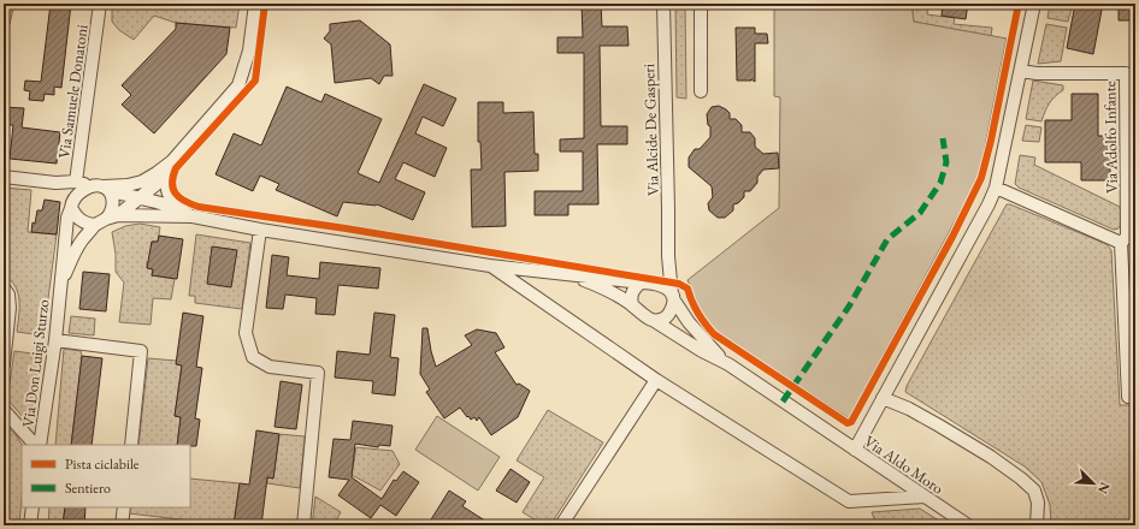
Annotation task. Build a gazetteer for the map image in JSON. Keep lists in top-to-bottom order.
{
  "streets": {
    "street": [
      "Via Samuele Donatoni",
      "Via Alcide De Gasperi",
      "Via Adolfo Infante",
      "Via Don Luigi Sturzo",
      "Via Aldo Moro"
    ]
  },
  "crossings": [
    ["Via Alcide De Gasperi", "Via Aldo Moro"]
  ],
  "legend": ["Pista ciclabile", "Sentiero"],
  "north": "bottom right"
}
